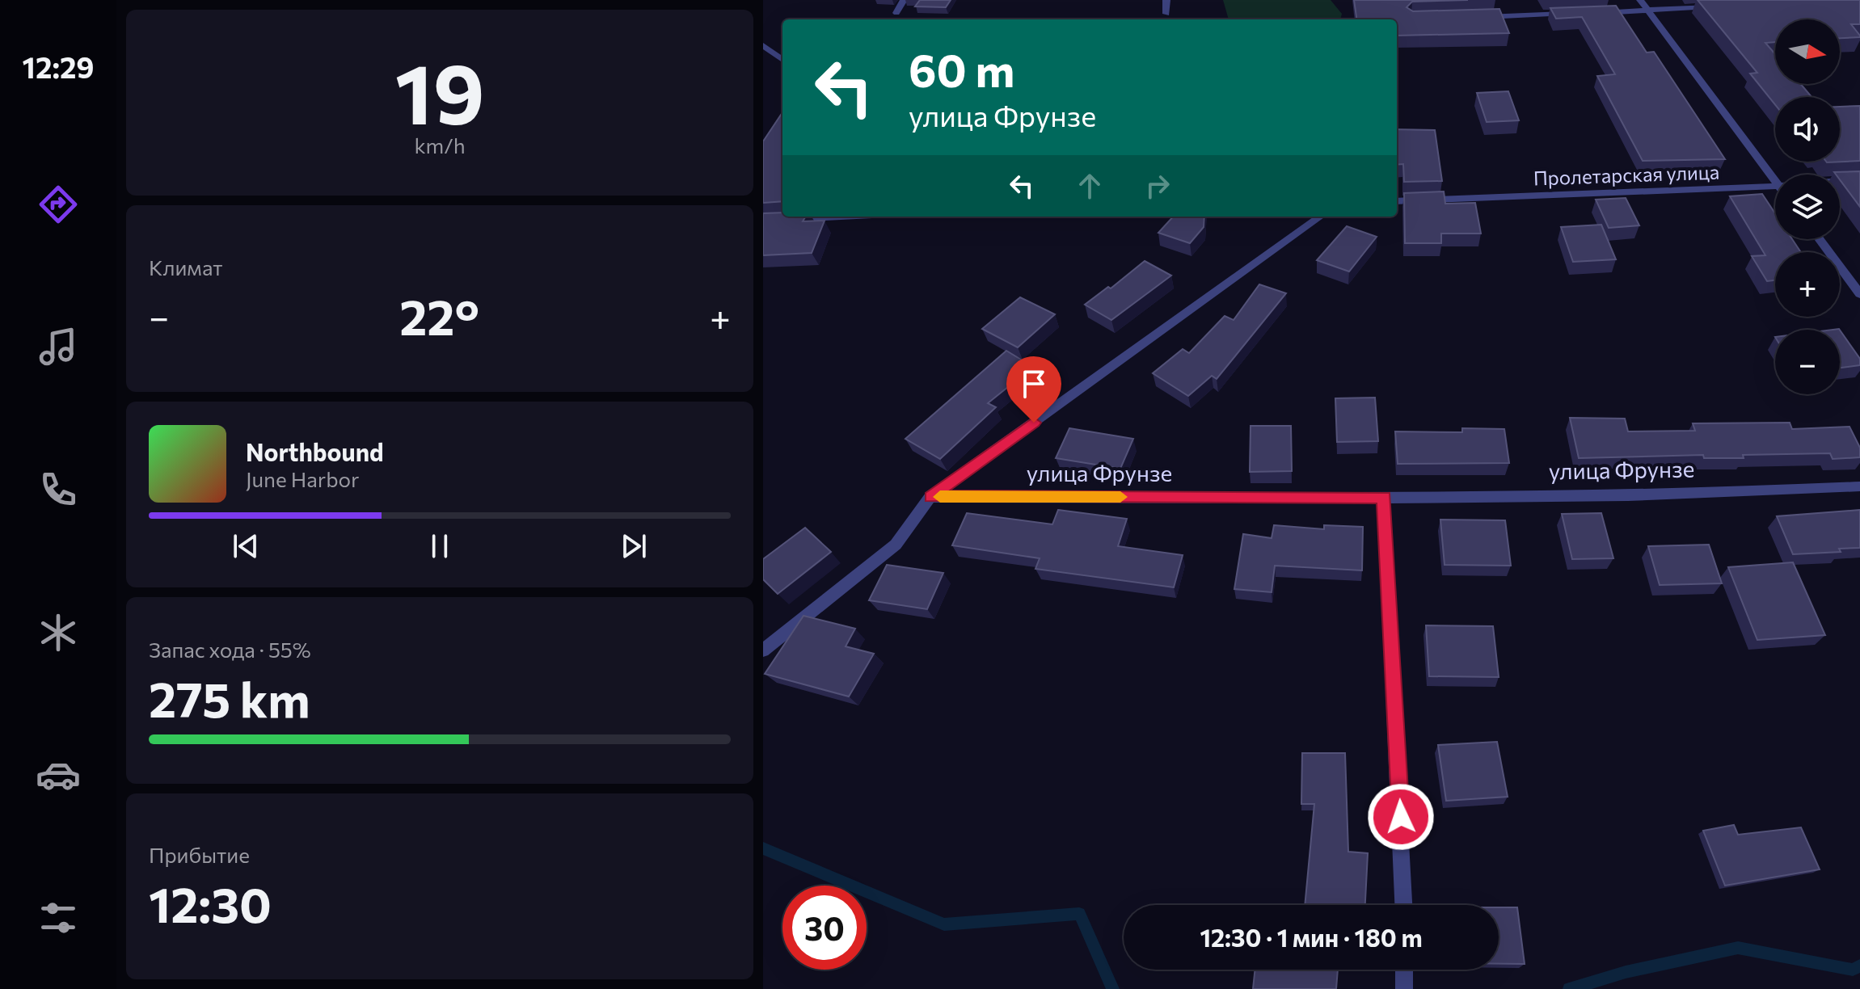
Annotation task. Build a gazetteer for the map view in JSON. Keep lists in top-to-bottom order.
{
  "streets": {
    "street": ["Пролетарская улица", "улица Фрунзе"]
  },
  "north": "right",
  "page": {
    "tabs": "12:29",
    "tile": [
      ["19", "km/h"],
      "Климат",
      ["Запас хода · 55%", "275 km"],
      ["Прибытие", "12:30"]
    ],
    "map_buttons": ["+", "−"],
    "turn": ["60 m", "улица Фрунзе"],
    "heat": ["−", "22°", "+"],
    "song": ["Northbound", "June Harbor"],
    "limit": "30",
    "trip": "12:30 · 1 мин · 180 m"
  }
}
